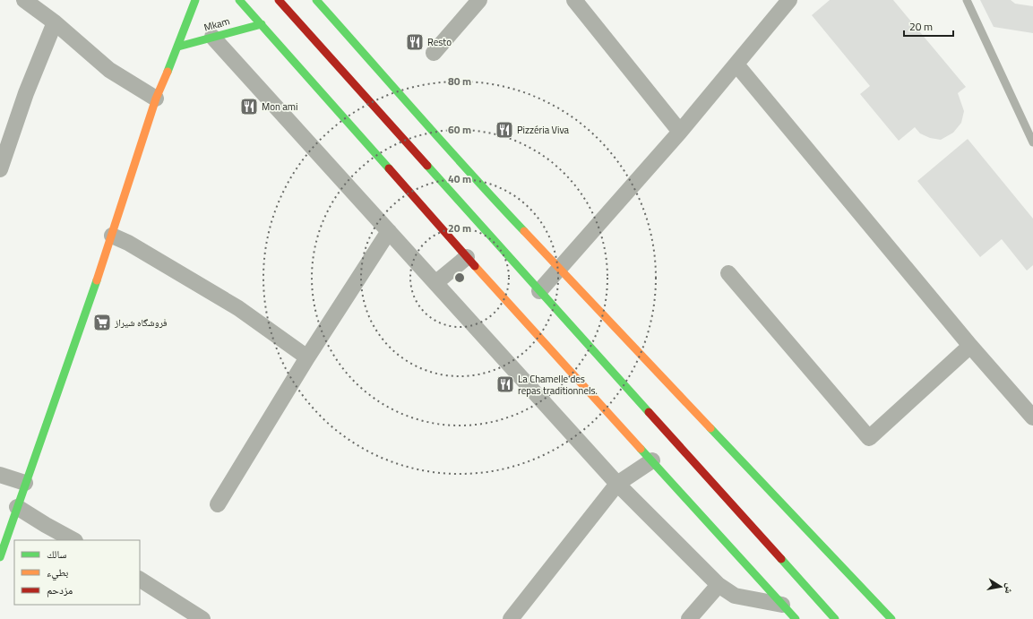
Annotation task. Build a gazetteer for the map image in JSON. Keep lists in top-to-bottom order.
{
  "streets": {
    "main road": ["Mkam"]
  },
  "places": {
    "restaurant": [
      "Resto",
      "Mon ami",
      "Pizzéria Viva",
      "La Chamelle des repas traditionnels."
    ],
    "supermarket": ["فروشگاه شيراز"]
  },
  "legend": ["سالك", "بطيء", "مزدحم"],
  "scale_bar": "20 m",
  "north": "right",
  "rings": [
    "80 m",
    "60 m",
    "40 m",
    "20 m"
  ]
}
